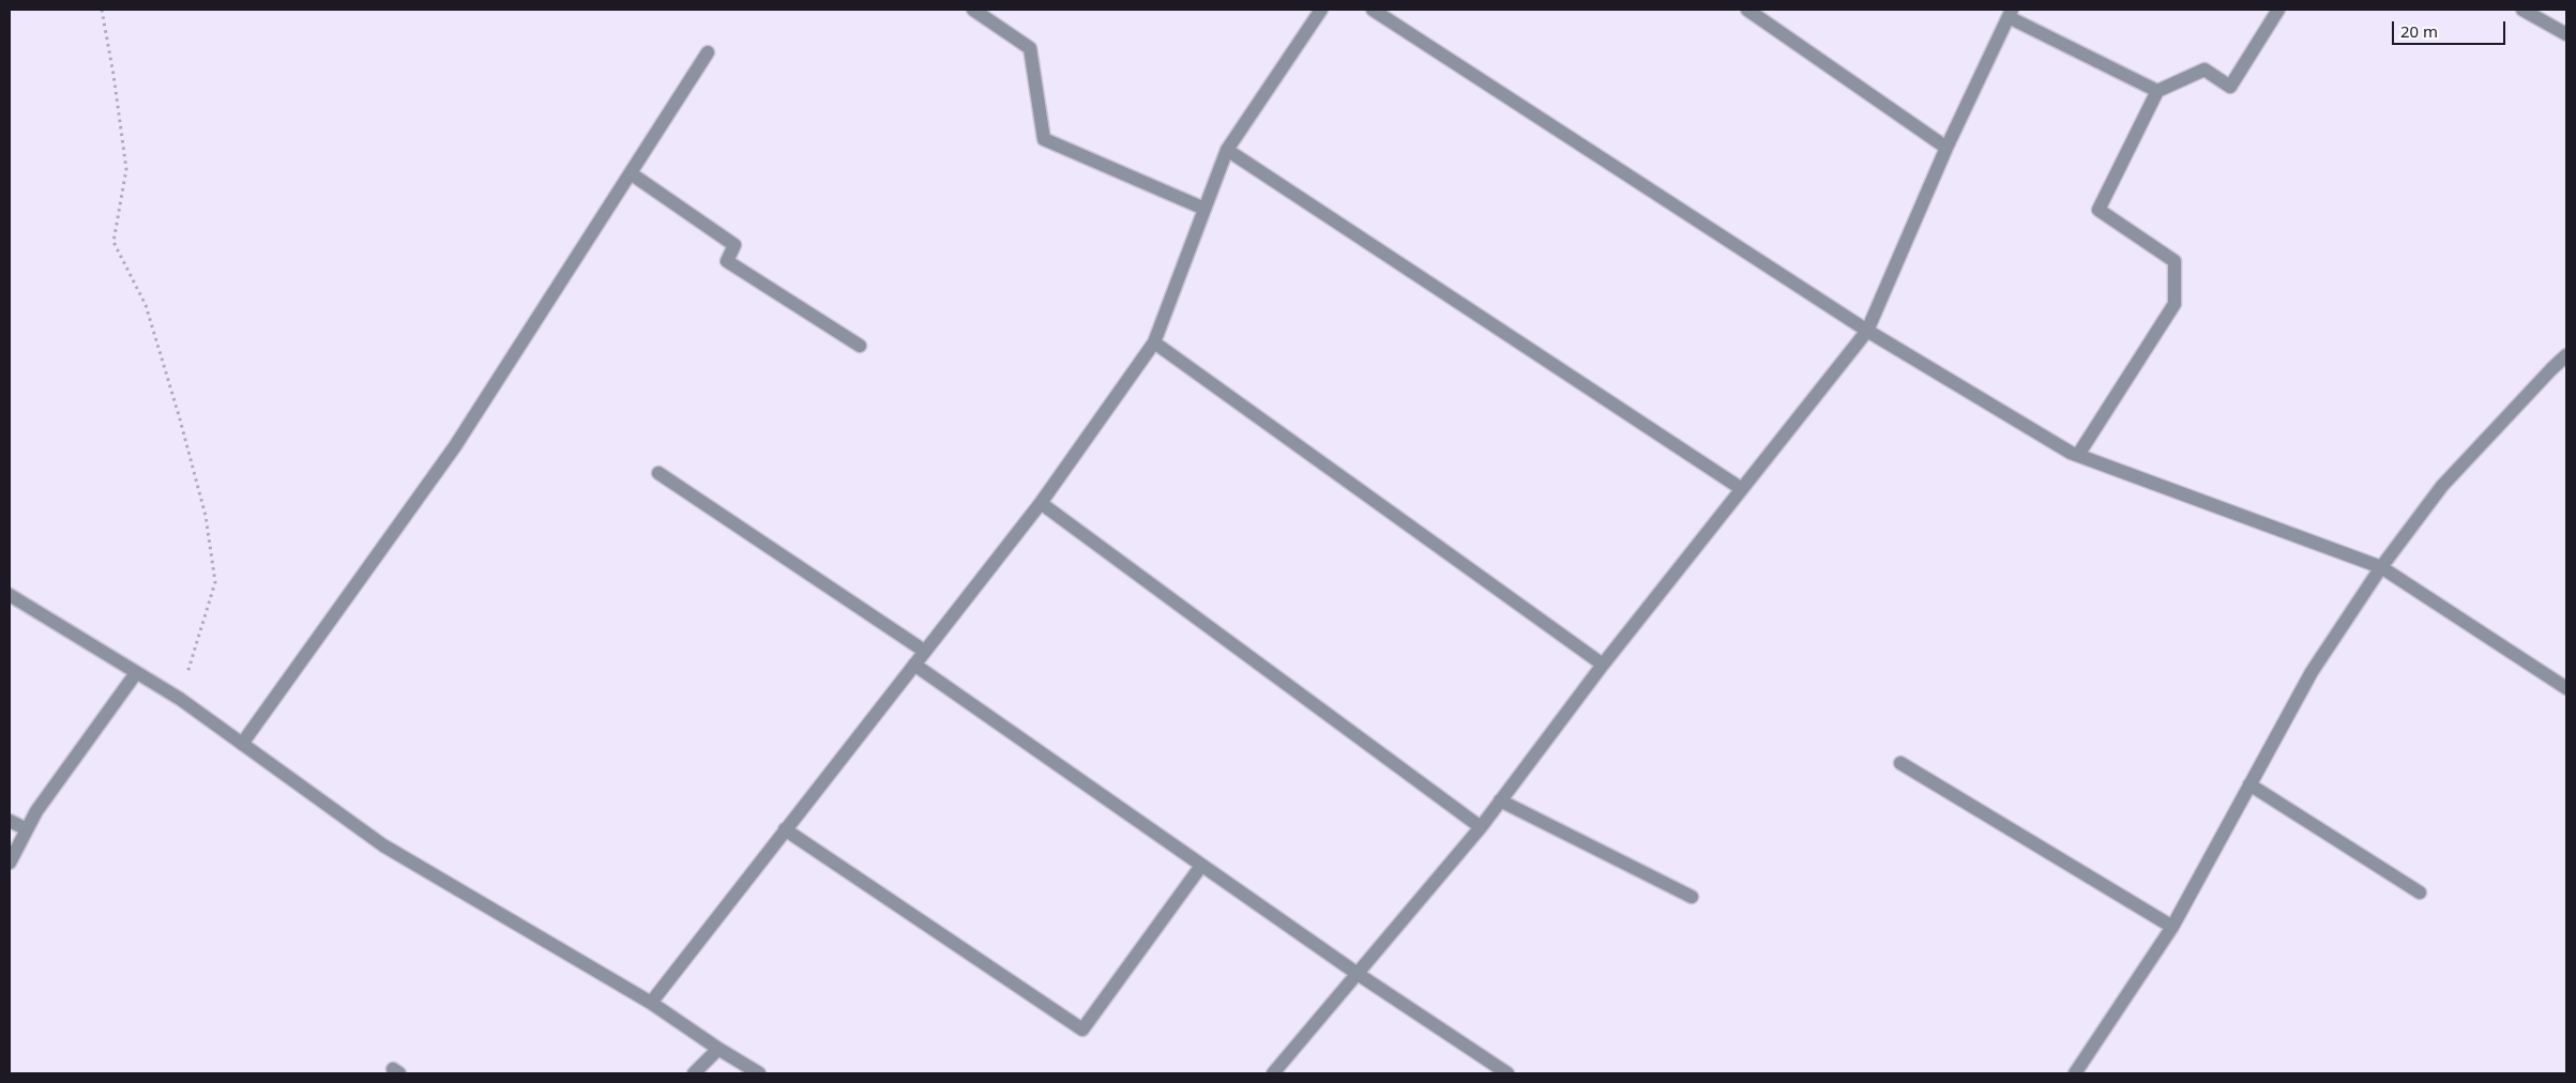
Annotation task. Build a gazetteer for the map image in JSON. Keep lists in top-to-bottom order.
{
  "scale_bar": "20 m"
}
